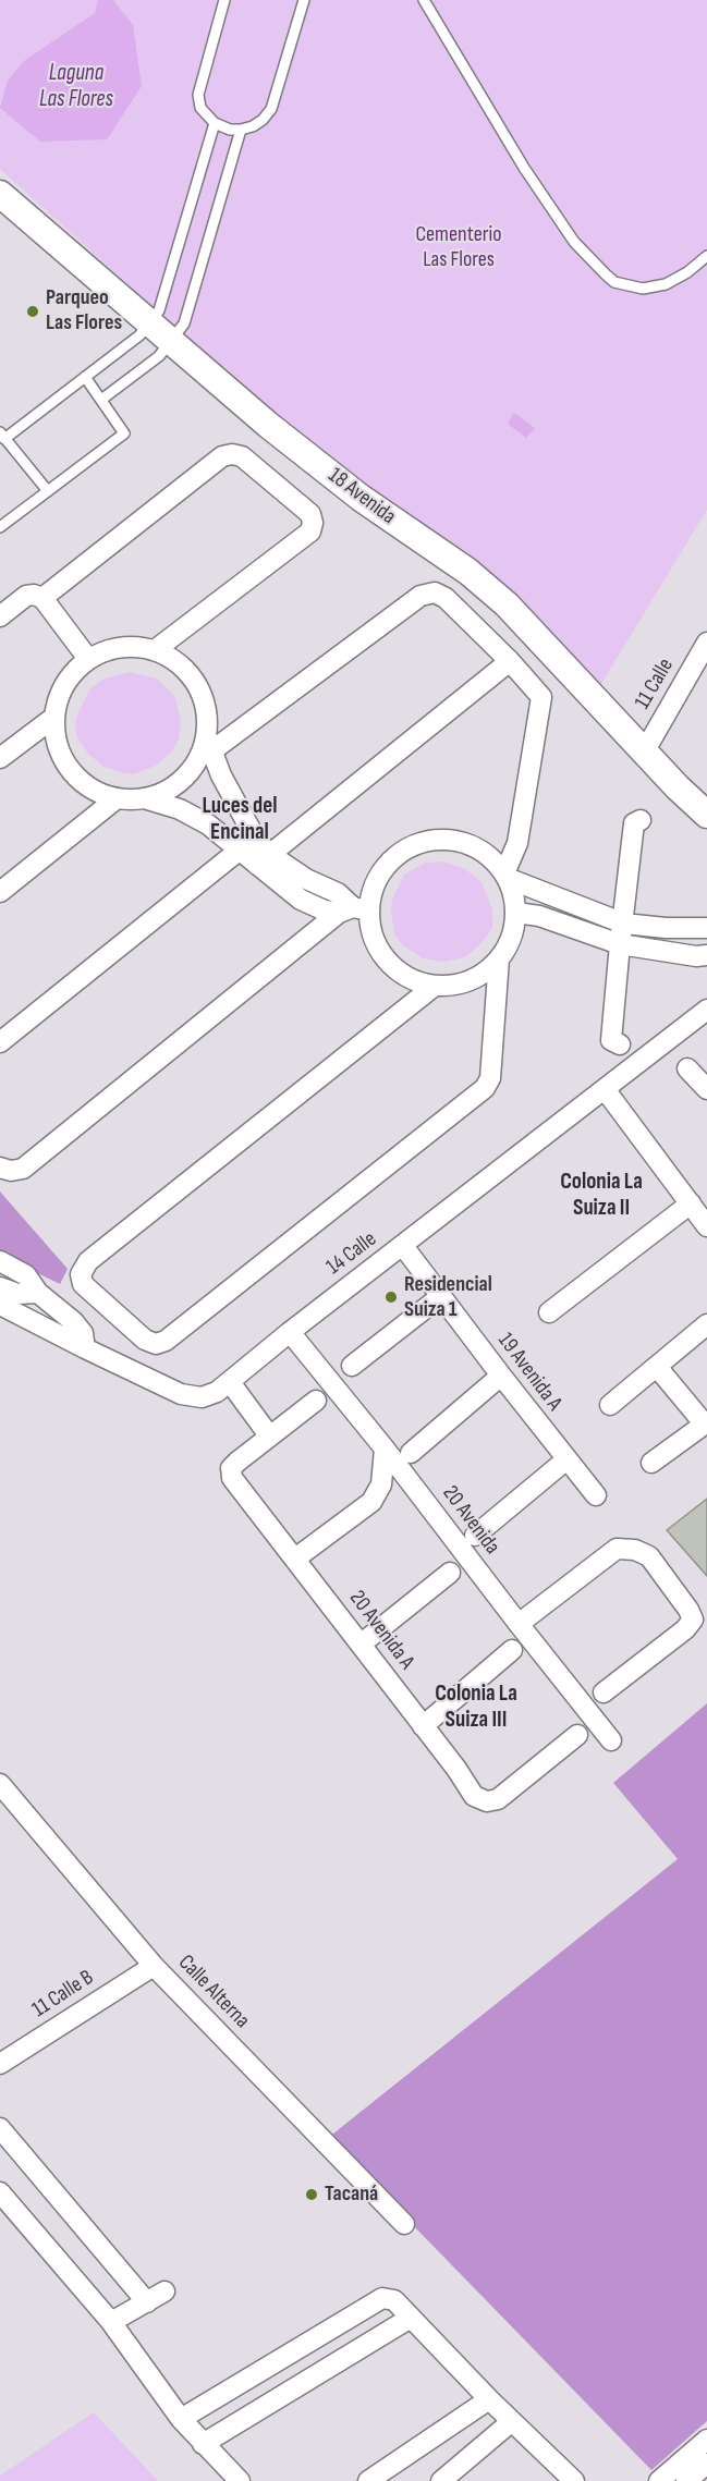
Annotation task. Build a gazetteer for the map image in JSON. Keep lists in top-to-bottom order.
{
  "streets": {
    "street": [
      "18 Avenida",
      "11 Calle",
      "14 Calle",
      "19 Avenida A",
      "20 Avenida",
      "20 Avenida A",
      "Calle Alterna",
      "11 Calle B"
    ]
  },
  "crossings": [
    ["18 Avenida", "11 Calle"],
    ["14 Calle", "19 Avenida A"],
    ["14 Calle", "20 Avenida"],
    ["Calle Alterna", "11 Calle B"]
  ],
  "districts": ["Luces del Encinal", "Colonia La Suiza II", "Colonia La Suiza III"],
  "water": ["Laguna Las Flores"],
  "parks": ["Cementerio Las Flores"],
  "places": ["Parqueo Las Flores", "Residencial Suiza 1", "Tacaná"]
}
